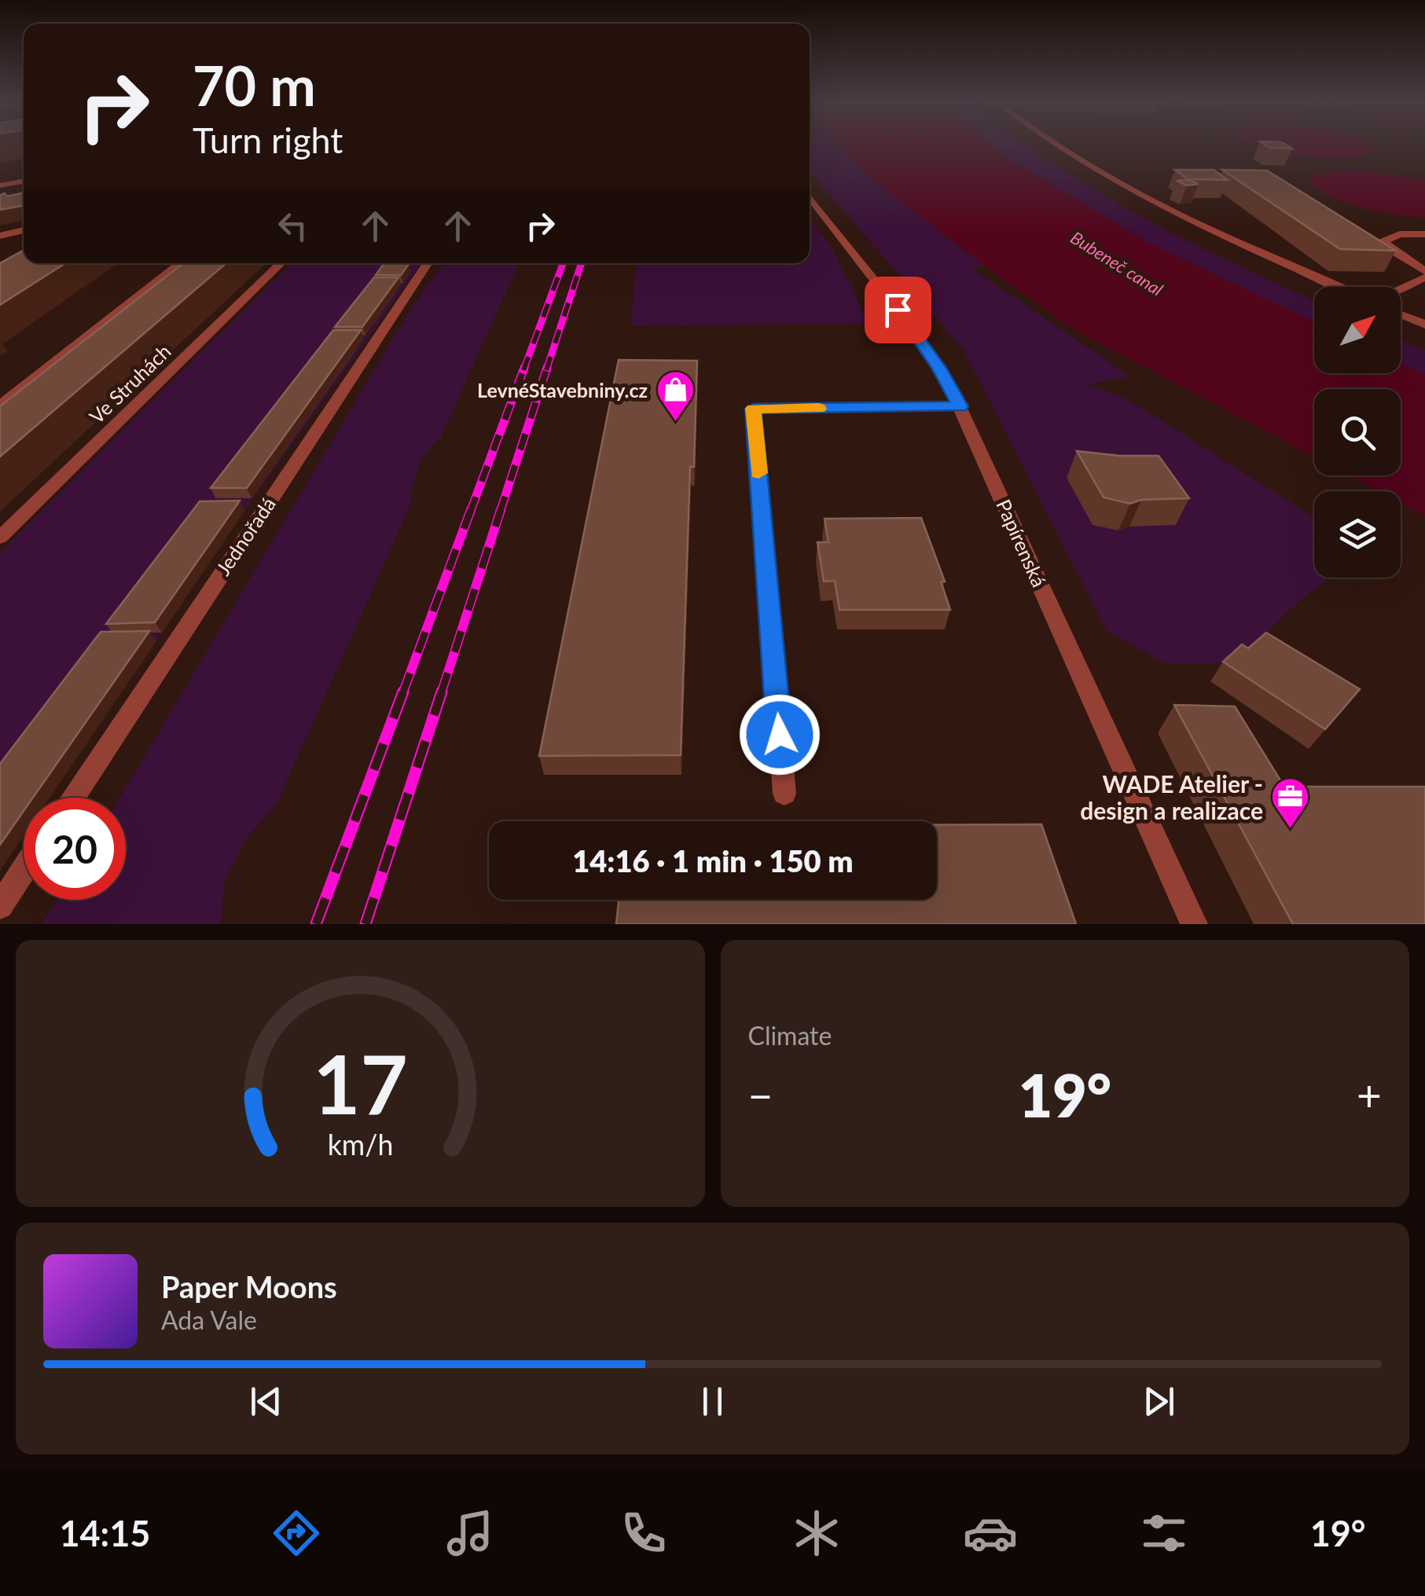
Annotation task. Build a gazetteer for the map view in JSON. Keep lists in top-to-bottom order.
{
  "streets": {
    "street": ["Ve Struhách", "Jednořadá", "Papírenská"]
  },
  "water": ["Bubeneč canal"],
  "places": {
    "shop": ["LevnéStavebniny.cz"],
    "office": ["WADE Atelier - design a realizace"]
  },
  "north": "top right",
  "page": {
    "turn": ["70 m", "Turn right"],
    "limit": "20",
    "trip": "14:16 · 1 min · 150 m",
    "tile": "Climate",
    "heat": ["−", "19°", "+"],
    "song": ["Paper Moons", "Ada Vale"],
    "tabs": ["14:15", "19°"],
    "gauge": ["17", "km/h"]
  }
}
